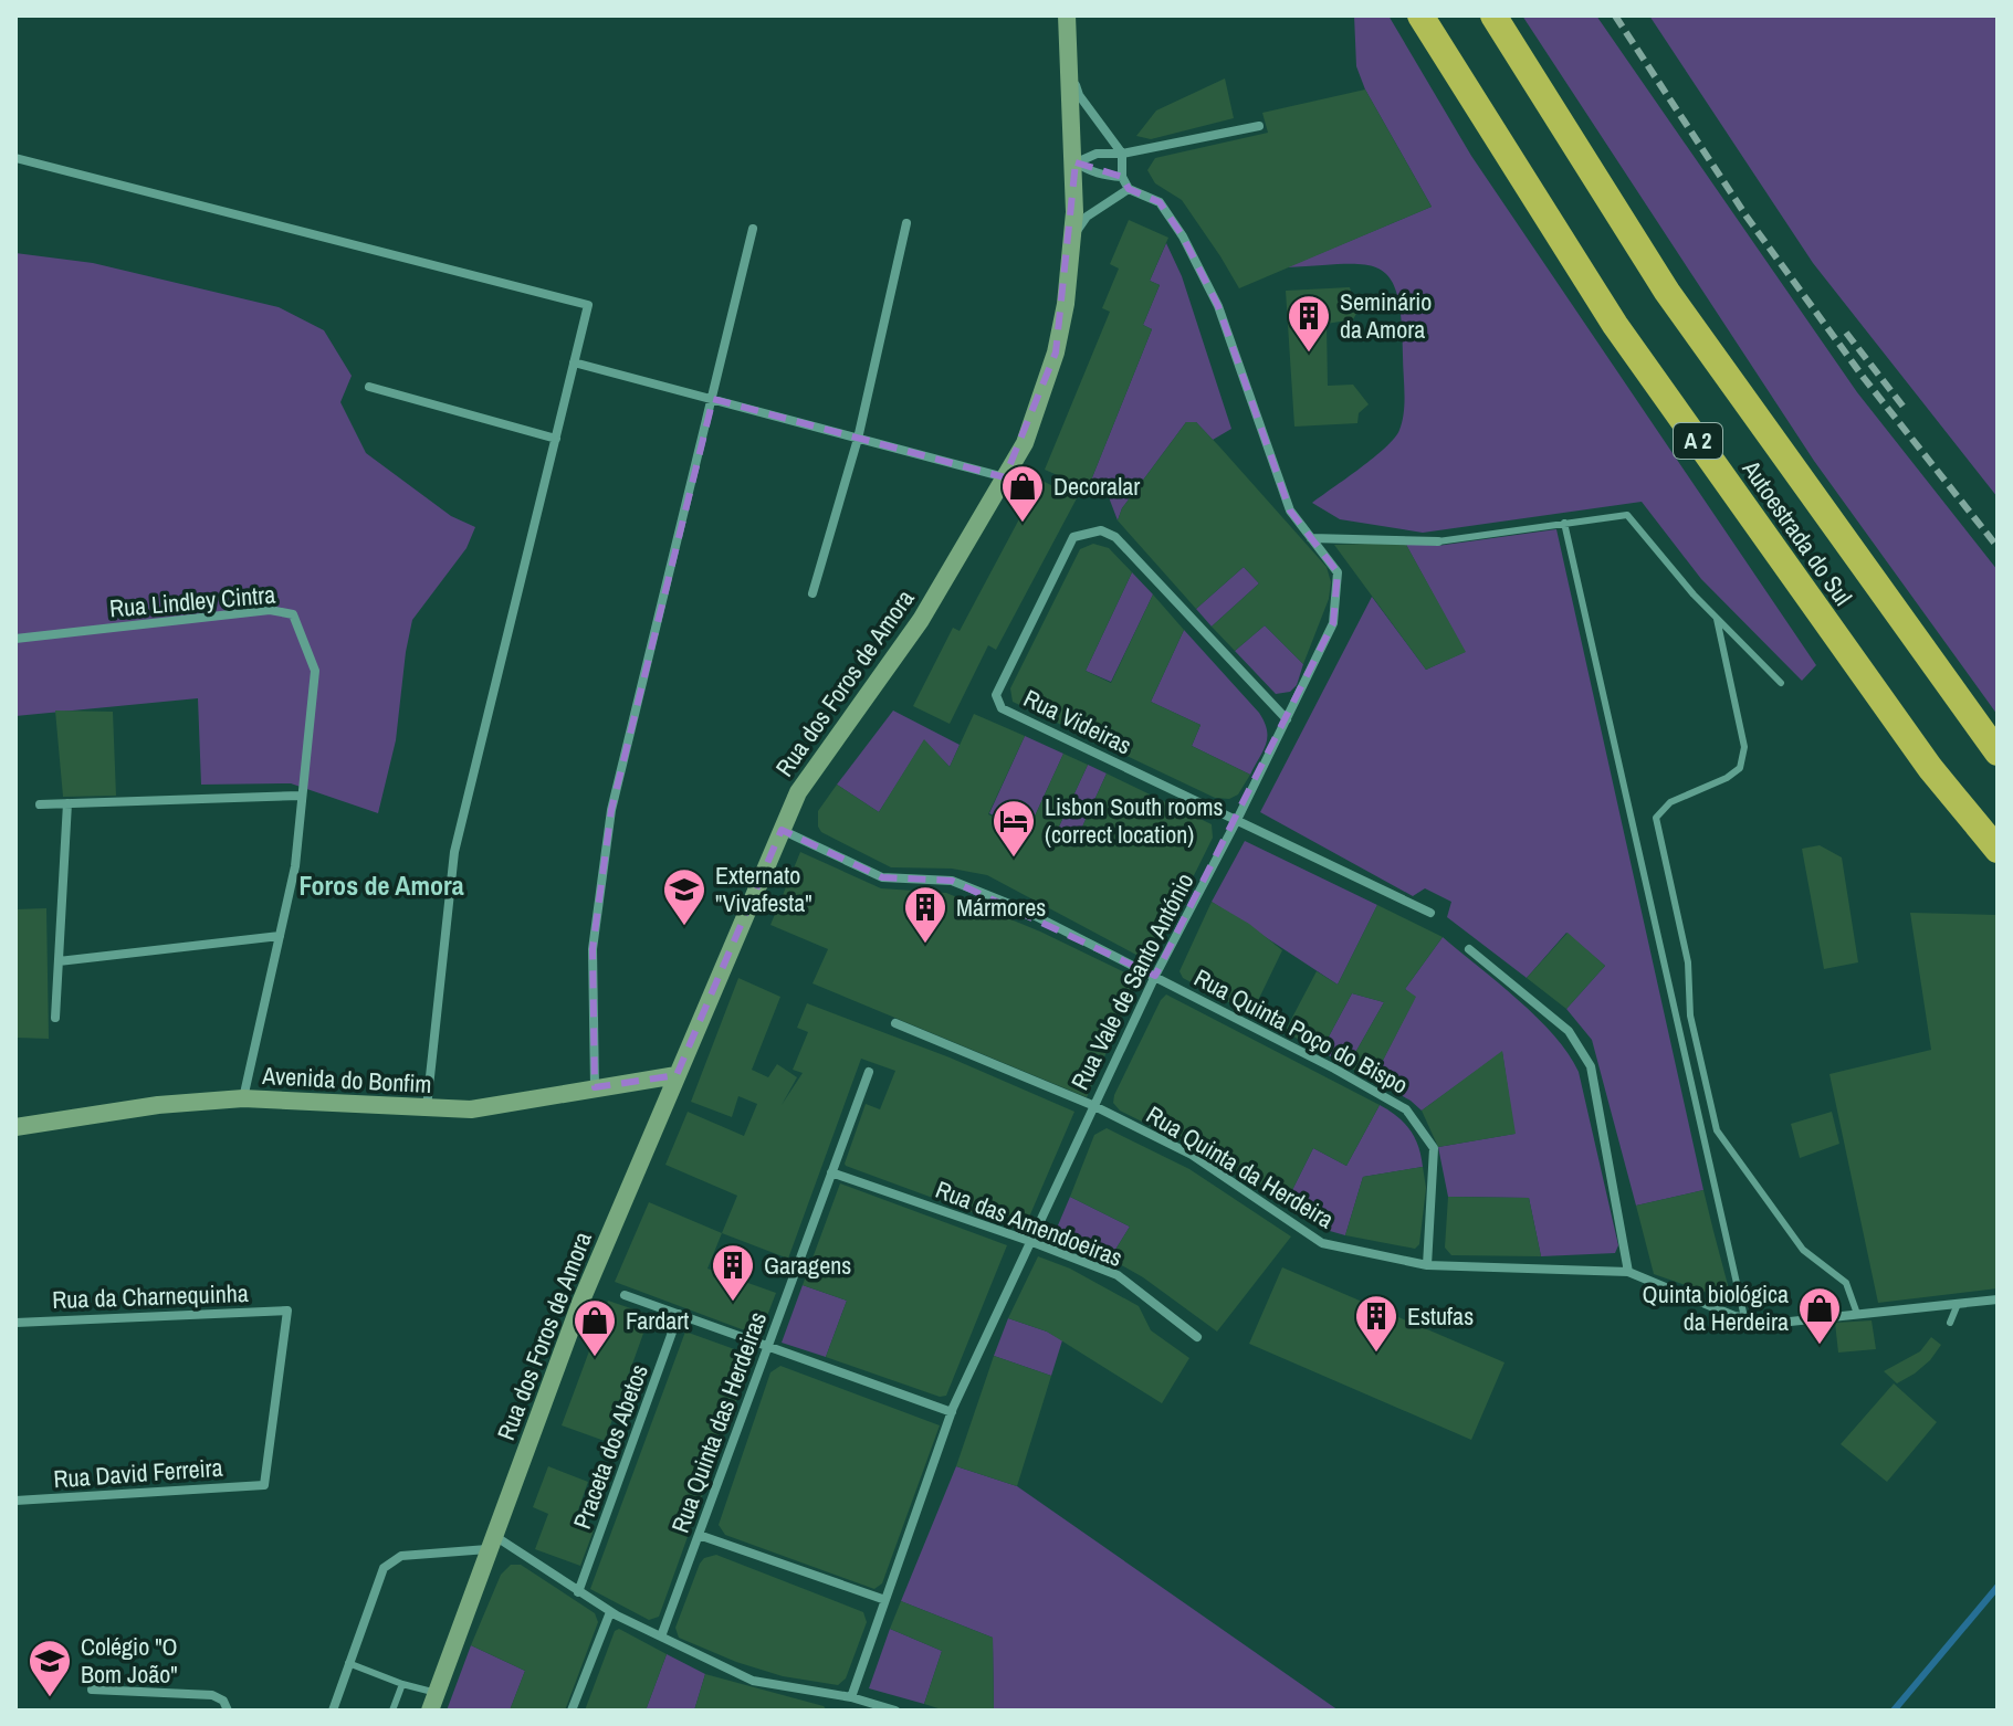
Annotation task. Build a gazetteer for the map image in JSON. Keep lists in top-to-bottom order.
{
  "streets": {
    "highway": ["A 2", "Autoestrada do Sul"],
    "main road": ["Rua dos Foros de Amora", "Avenida do Bonfim"],
    "street": [
      "Rua Lindley Cintra",
      "Rua Videiras",
      "Rua Vale de Santo António",
      "Rua Quinta Poço do Bispo",
      "Rua Quinta da Herdeira",
      "Rua das Amendoeiras",
      "Rua da Charnequinha",
      "Rua Quinta das Herdeiras",
      "Praceta dos Abetos",
      "Rua David Ferreira"
    ]
  },
  "crossings": [
    ["Rua dos Foros de Amora", "Rua Quinta Poço do Bispo"],
    ["Rua dos Foros de Amora", "Avenida do Bonfim"],
    ["Rua Videiras", "Rua Vale de Santo António"],
    ["Rua Vale de Santo António", "Rua Quinta Poço do Bispo"],
    ["Rua Vale de Santo António", "Rua Quinta da Herdeira"],
    ["Rua Vale de Santo António", "Rua das Amendoeiras"],
    ["Rua Quinta Poço do Bispo", "Rua Quinta da Herdeira"],
    ["Rua das Amendoeiras", "Rua Quinta das Herdeiras"],
    ["Rua da Charnequinha", "Rua David Ferreira"]
  ],
  "districts": ["Foros de Amora"],
  "places": {
    "building": [
      "Seminário da Amora",
      "Mármores",
      "Garagens",
      "Estufas"
    ],
    "shop": ["Decoralar", "Quinta biológica da Herdeira", "Fardart"],
    "hotel": ["Lisbon South rooms (correct location)"],
    "school or university": ["Externato \"Vivafesta\"", "Colégio \"O Bom João\""]
  }
}
